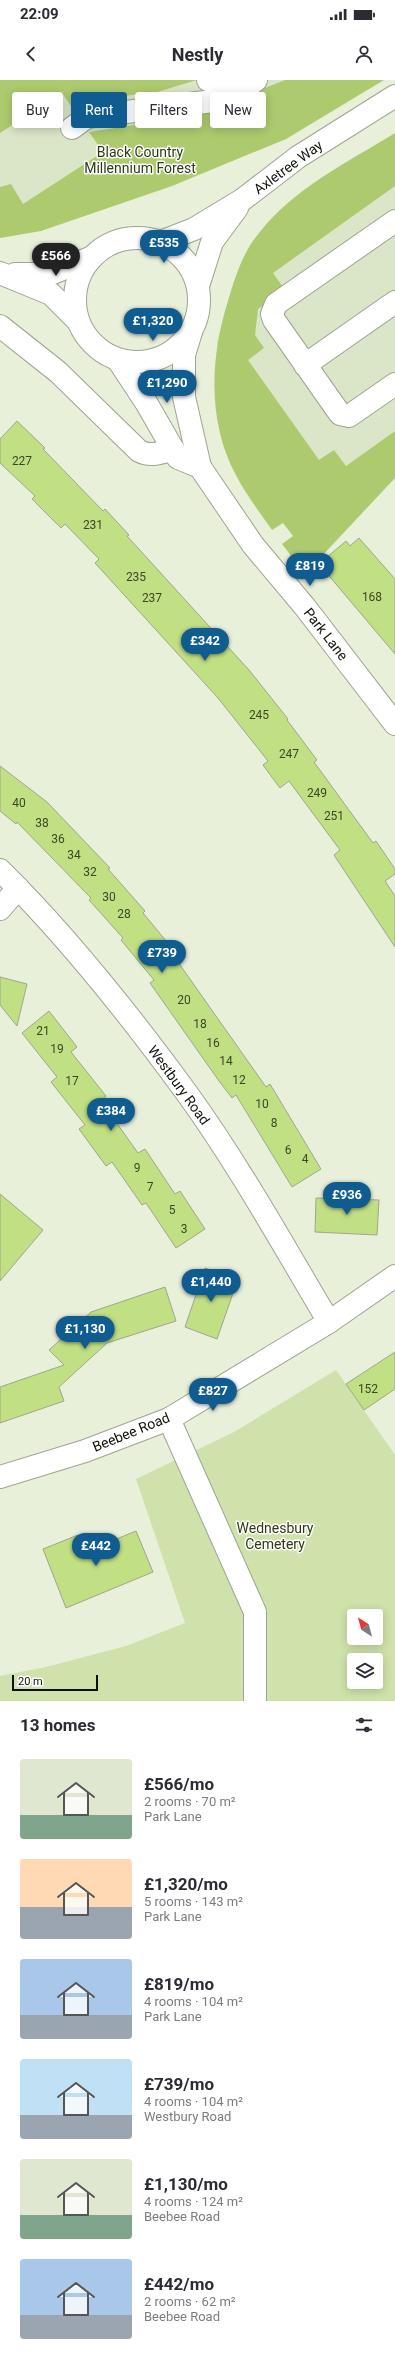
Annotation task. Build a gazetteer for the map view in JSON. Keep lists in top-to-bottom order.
{
  "streets": {
    "street": [
      "Axletree Way",
      "Park Lane",
      "Westbury Road",
      "Beebee Road"
    ]
  },
  "crossings": [
    ["Axletree Way", "Park Lane"],
    ["Westbury Road", "Beebee Road"]
  ],
  "parks": ["Black Country Millennium Forest", "Wednesbury Cemetery"],
  "house_numbers": [
    "227",
    "231",
    "235",
    "168",
    "237",
    "245",
    "247",
    "249",
    "40",
    "251",
    "38",
    "36",
    "34",
    "32",
    "30",
    "28",
    "20",
    "18",
    "21",
    "16",
    "19",
    "14",
    "12",
    "17",
    "10",
    "8",
    "6",
    "4",
    "9",
    "7",
    "5",
    "3",
    "152"
  ],
  "scale_bar": "20 m",
  "north": "top left",
  "page": {
    "status": "22:09",
    "header": "Nestly",
    "chip": [
      "Buy",
      "Rent",
      "Filters",
      "New"
    ],
    "price": [
      "£535",
      "£566",
      "£1,320",
      "£1,290",
      "£819",
      "£342",
      "£739",
      "£384",
      "£936",
      "£1,440",
      "£1,130",
      "£827",
      "£442"
    ],
    "scale": "20 m",
    "heading": "13 homes",
    "list": [
      {
        "name": "£566/mo",
        "note": "2 rooms · 70 m² · Park Lane"
      },
      {
        "name": "£1,320/mo",
        "note": "5 rooms · 143 m² · Park Lane"
      },
      {
        "name": "£819/mo",
        "note": "4 rooms · 104 m² · Park Lane"
      },
      {
        "name": "£739/mo",
        "note": "4 rooms · 104 m² · Westbury Road"
      },
      {
        "name": "£1,130/mo",
        "note": "4 rooms · 124 m² · Beebee Road"
      },
      {
        "name": "£442/mo",
        "note": "2 rooms · 62 m² · Beebee Road"
      }
    ]
  }
}
